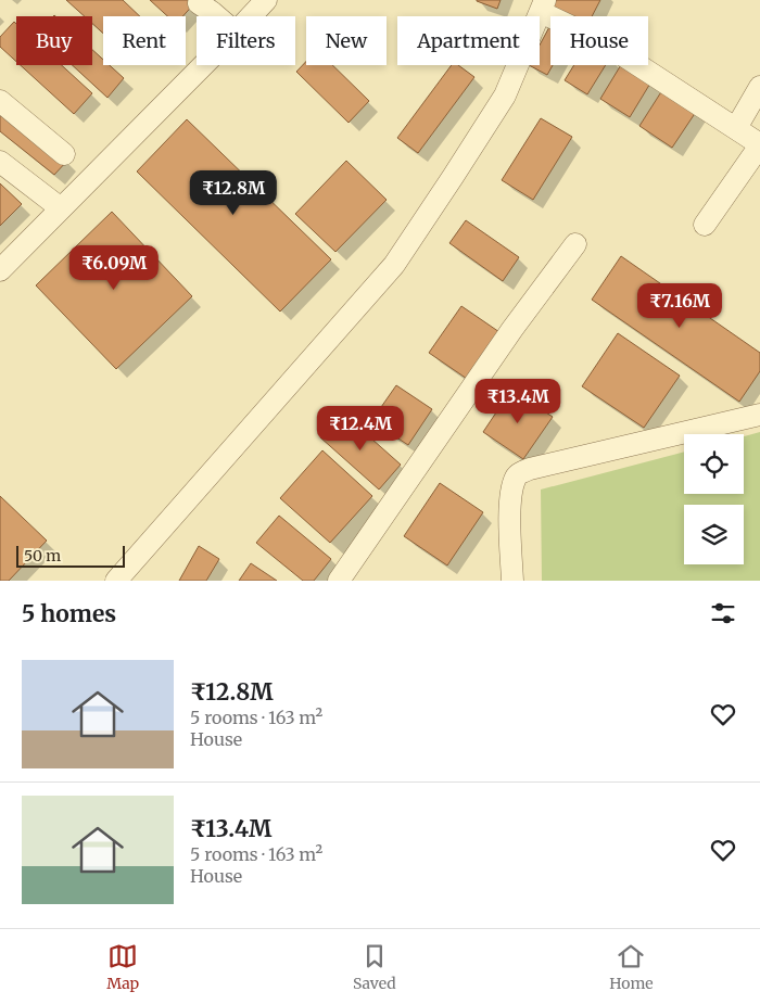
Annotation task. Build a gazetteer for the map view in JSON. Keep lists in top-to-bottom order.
{
  "scale_bar": "50 m",
  "page": {
    "chip": [
      "Buy",
      "Rent",
      "Filters",
      "New",
      "Apartment",
      "House"
    ],
    "price": [
      "₹12.8M",
      "₹6.09M",
      "₹7.16M",
      "₹13.4M",
      "₹12.4M"
    ],
    "scale": "50 m",
    "heading": "5 homes",
    "list": [
      {
        "name": "₹12.8M",
        "note": "5 rooms · 163 m² · House"
      },
      {
        "name": "₹13.4M",
        "note": "5 rooms · 163 m² · House"
      }
    ],
    "tabs": ["Map", "Saved", "Home"]
  }
}
